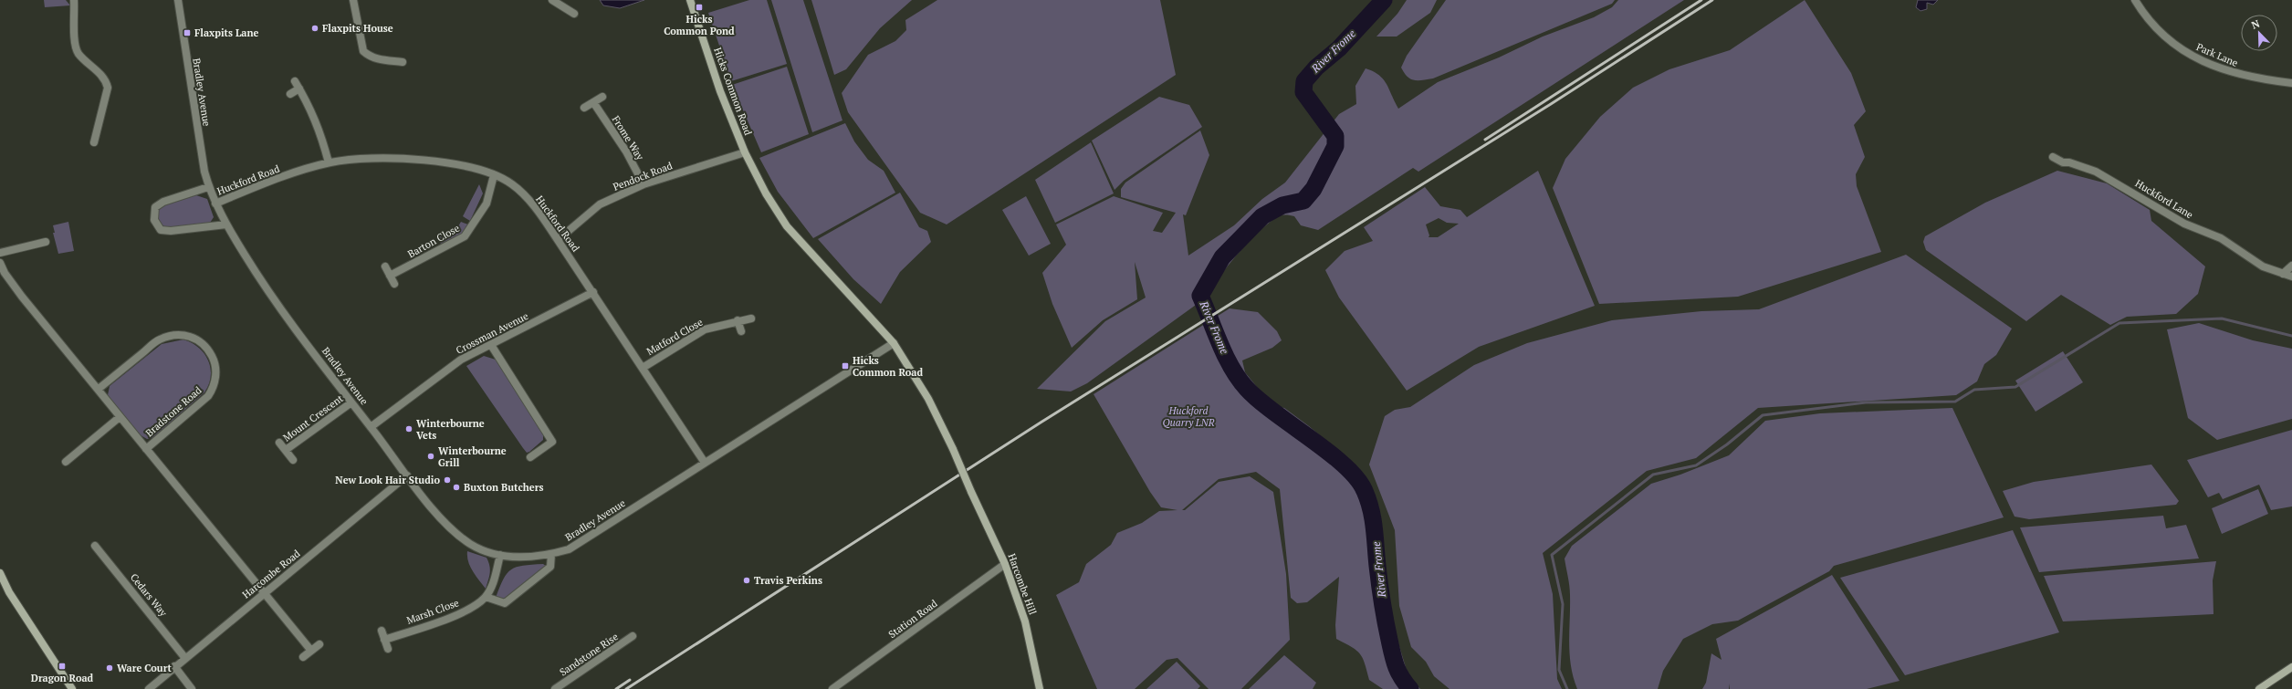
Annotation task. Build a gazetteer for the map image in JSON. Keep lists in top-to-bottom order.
{
  "streets": {
    "street": [
      "Park Lane",
      "Hicks Common Road",
      "Bradley Avenue",
      "Frome Way",
      "Pendock Road",
      "Huckford Road",
      "Huckford Lane",
      "Barton Close",
      "Crossman Avenue",
      "Matford Close",
      "Bradstone Road",
      "Mount Crescent",
      "Harcombe Road",
      "Harcombe Hill",
      "Cedars Way",
      "Marsh Close",
      "Station Road",
      "Sandstone Rise"
    ]
  },
  "crossings": [
    ["Hicks Common Road", "Bradley Avenue"],
    ["Hicks Common Road", "Pendock Road"],
    ["Hicks Common Road", "Harcombe Hill"],
    ["Bradley Avenue", "Huckford Road"],
    ["Bradley Avenue", "Crossman Avenue"],
    ["Bradley Avenue", "Mount Crescent"],
    ["Bradley Avenue", "Harcombe Road"],
    ["Bradley Avenue", "Marsh Close"],
    ["Frome Way", "Pendock Road"],
    ["Pendock Road", "Huckford Road"],
    ["Huckford Road", "Barton Close"],
    ["Huckford Road", "Crossman Avenue"],
    ["Huckford Road", "Matford Close"],
    ["Bradstone Road", "Harcombe Road"],
    ["Harcombe Road", "Cedars Way"],
    ["Harcombe Hill", "Station Road"]
  ],
  "water": ["River Frome"],
  "parks": ["Huckford Quarry LNR"],
  "places": {
    "transit": [
      "Hicks Common Pond",
      "Flaxpits Lane",
      "Hicks Common Road",
      "Dragon Road"
    ],
    "other": [
      "Flaxpits House",
      "Winterbourne Vets",
      "Winterbourne Grill",
      "New Look Hair Studio",
      "Buxton Butchers",
      "Travis Perkins",
      "Ware Court"
    ]
  },
  "north": "top left"
}
